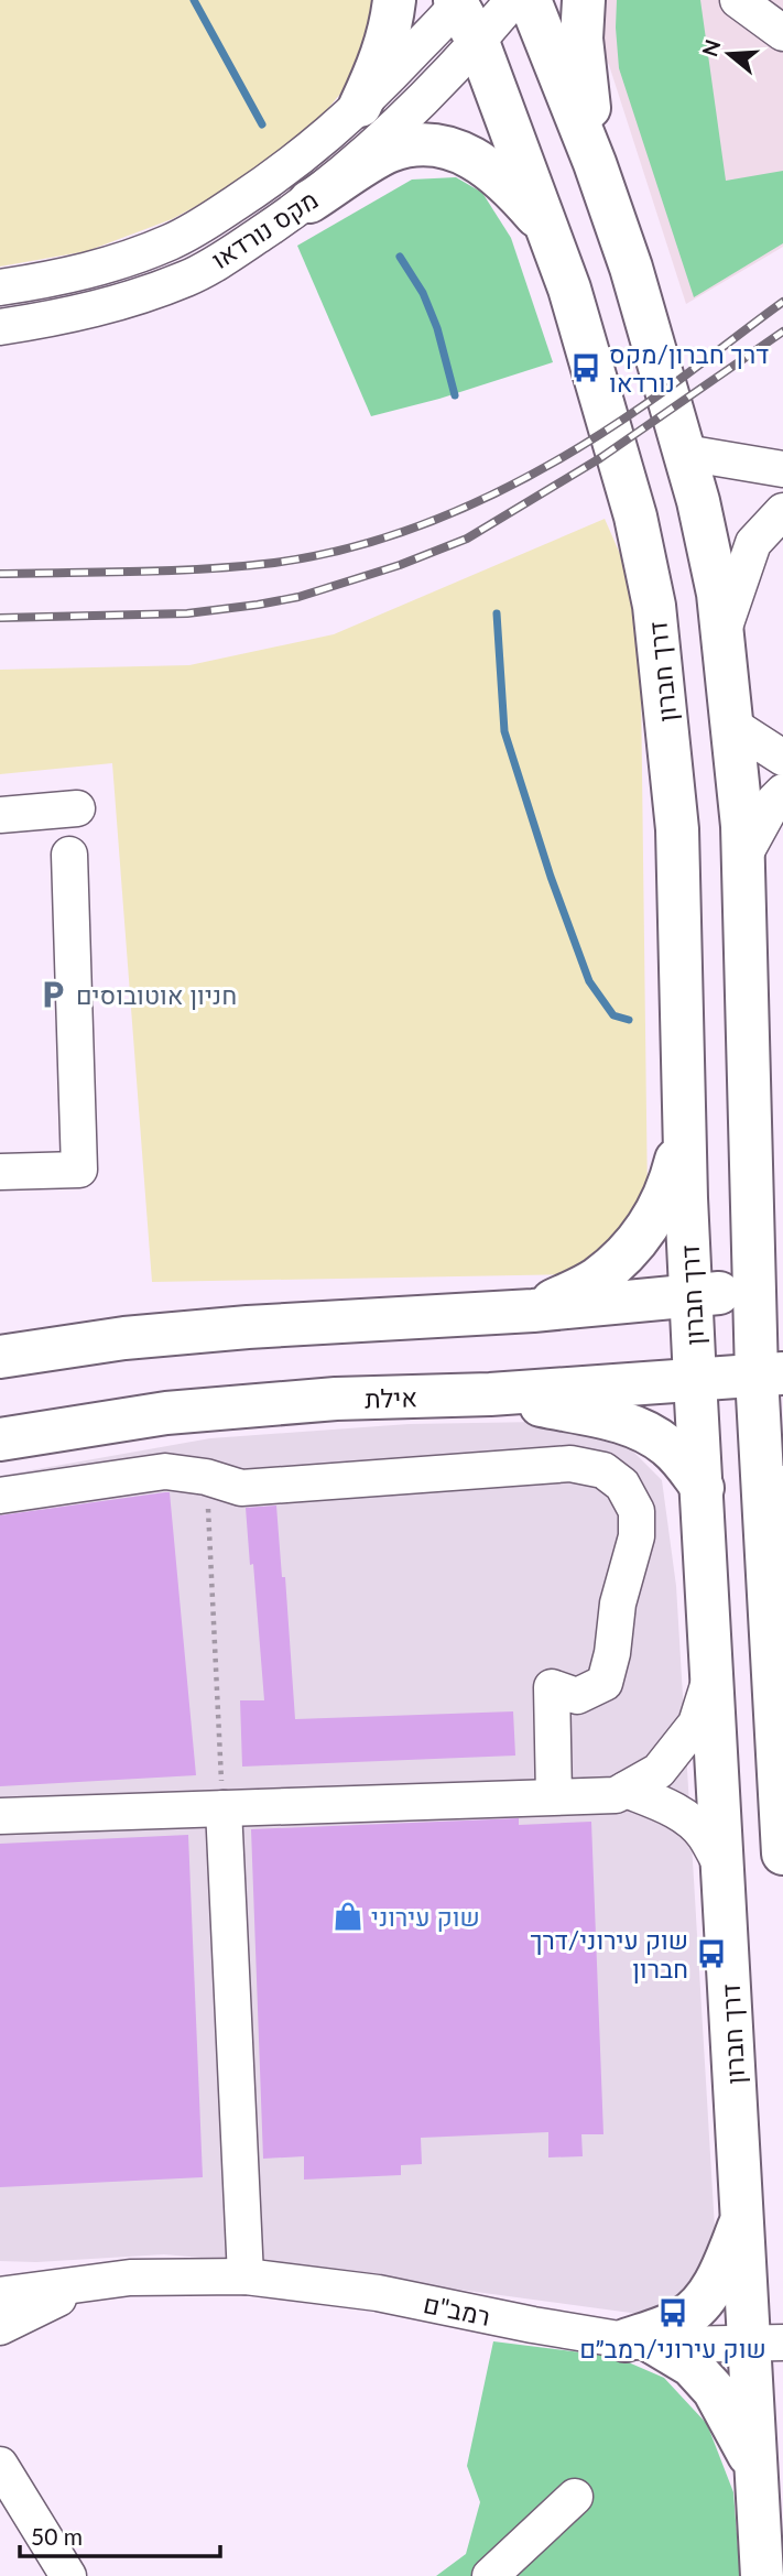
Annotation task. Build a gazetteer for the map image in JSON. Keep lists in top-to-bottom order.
{
  "streets": {
    "main road": ["דרך חברון", "אילת"],
    "street": ["מקס נורדאו", "רמב\"ם"]
  },
  "crossings": [
    ["מקס נורדאו", "דרך חברון"],
    ["דרך חברון", "אילת"],
    ["דרך חברון", "רמב\"ם"]
  ],
  "places": {
    "bus stop": ["דרך חברון/מקס נורדאו", "שוק עירוני/דרך חברון", "שוק עירוני/רמב״ם"],
    "parking": ["חניון אוטובוסים"],
    "shop": ["שוק עירוני"]
  },
  "scale_bar": "50 m",
  "north": "left"
}
